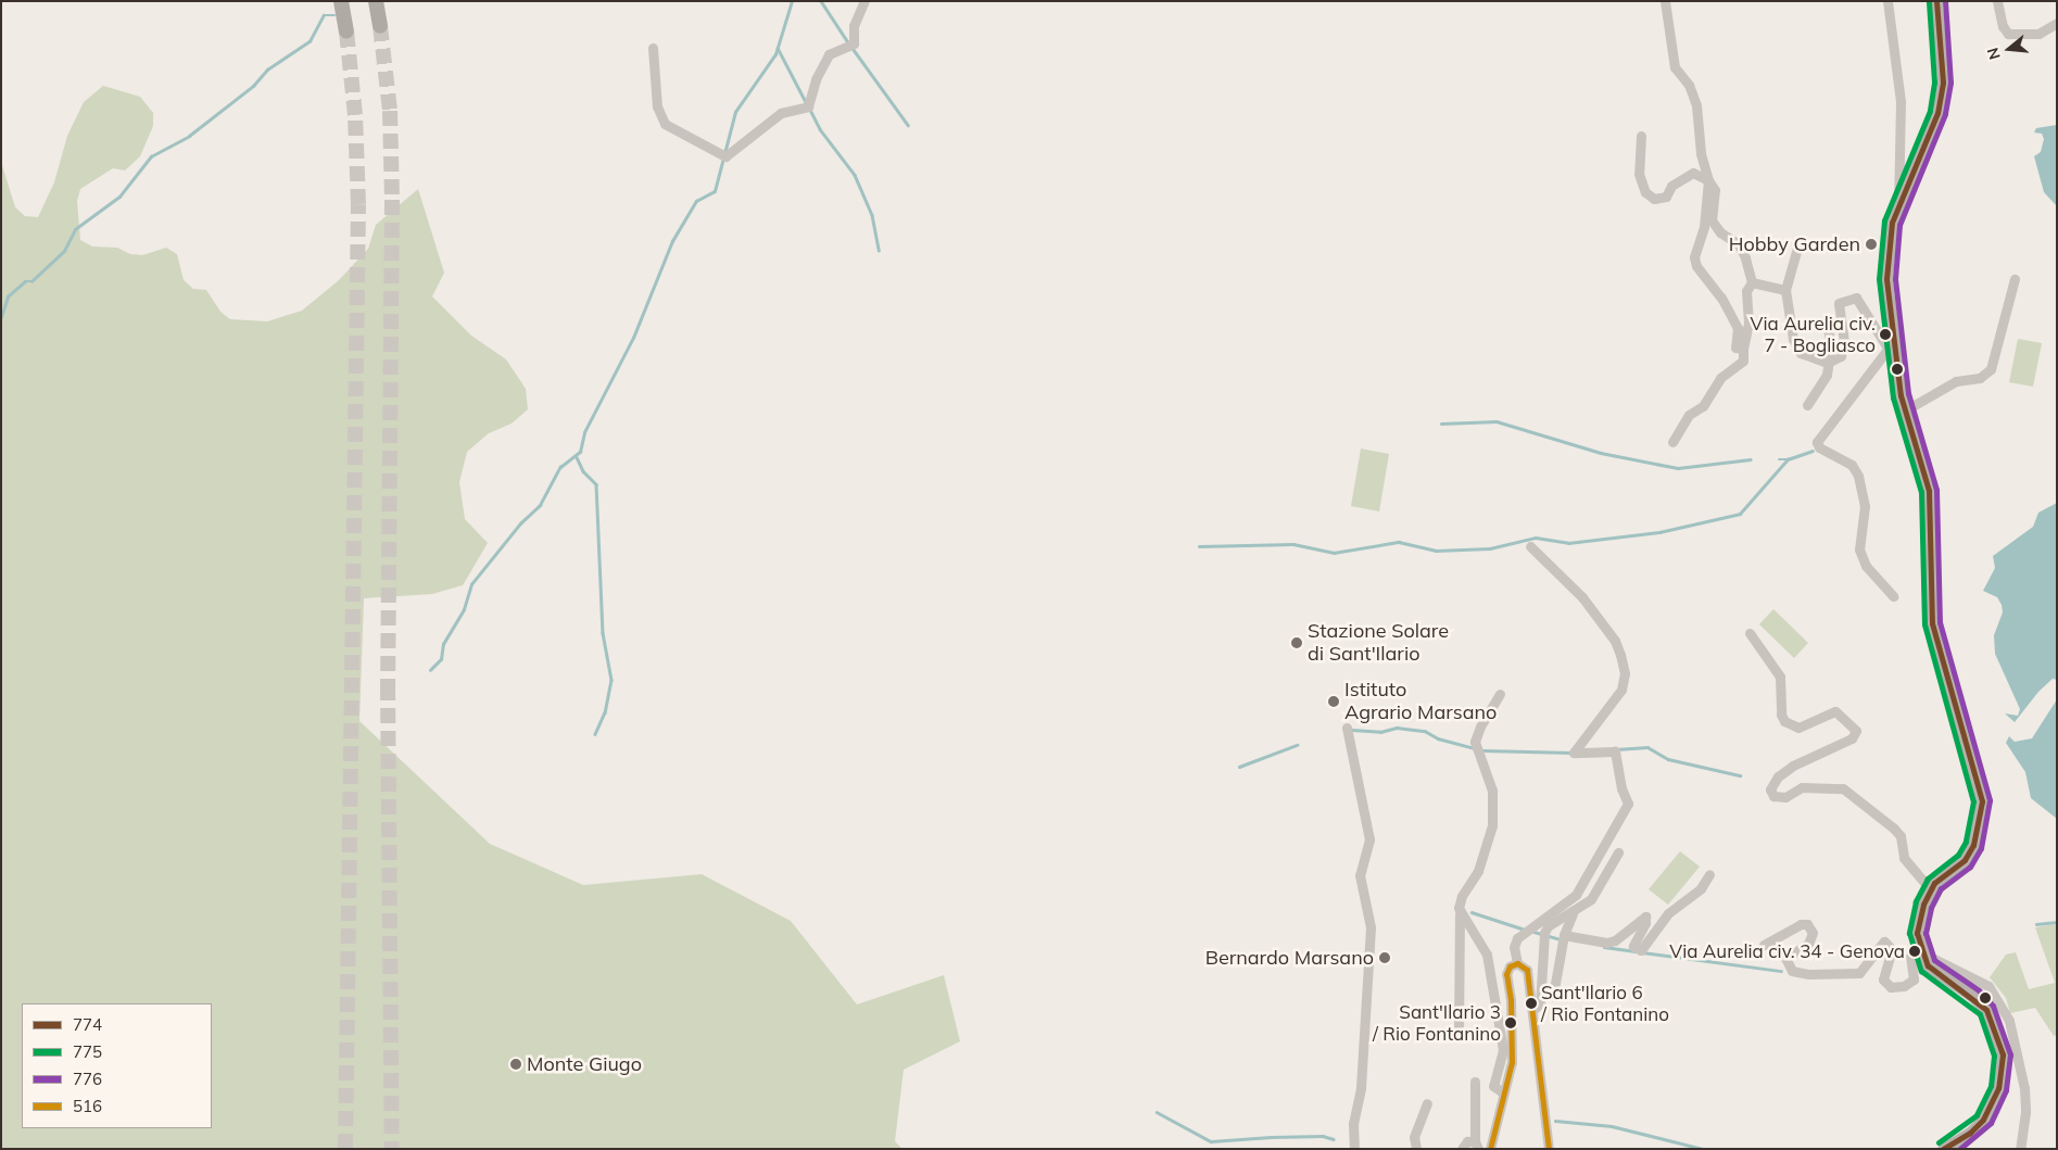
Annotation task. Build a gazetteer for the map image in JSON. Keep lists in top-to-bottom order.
{
  "places": [
    "Hobby Garden",
    "Via Aurelia civ. 7 - Bogliasco",
    "Stazione Solare di Sant'Ilario",
    "Istituto Agrario Marsano",
    "Via Aurelia civ. 34 - Genova",
    "Bernardo Marsano",
    "Sant'Ilario 6 / Rio Fontanino",
    "Sant'Ilario 3 / Rio Fontanino",
    "Monte Giugo"
  ],
  "lines": [
    "transit line 774",
    "transit line 776",
    "transit line 775",
    "transit line 516"
  ],
  "legend": [
    "774",
    "775",
    "776",
    "516"
  ],
  "north": "left"
}
